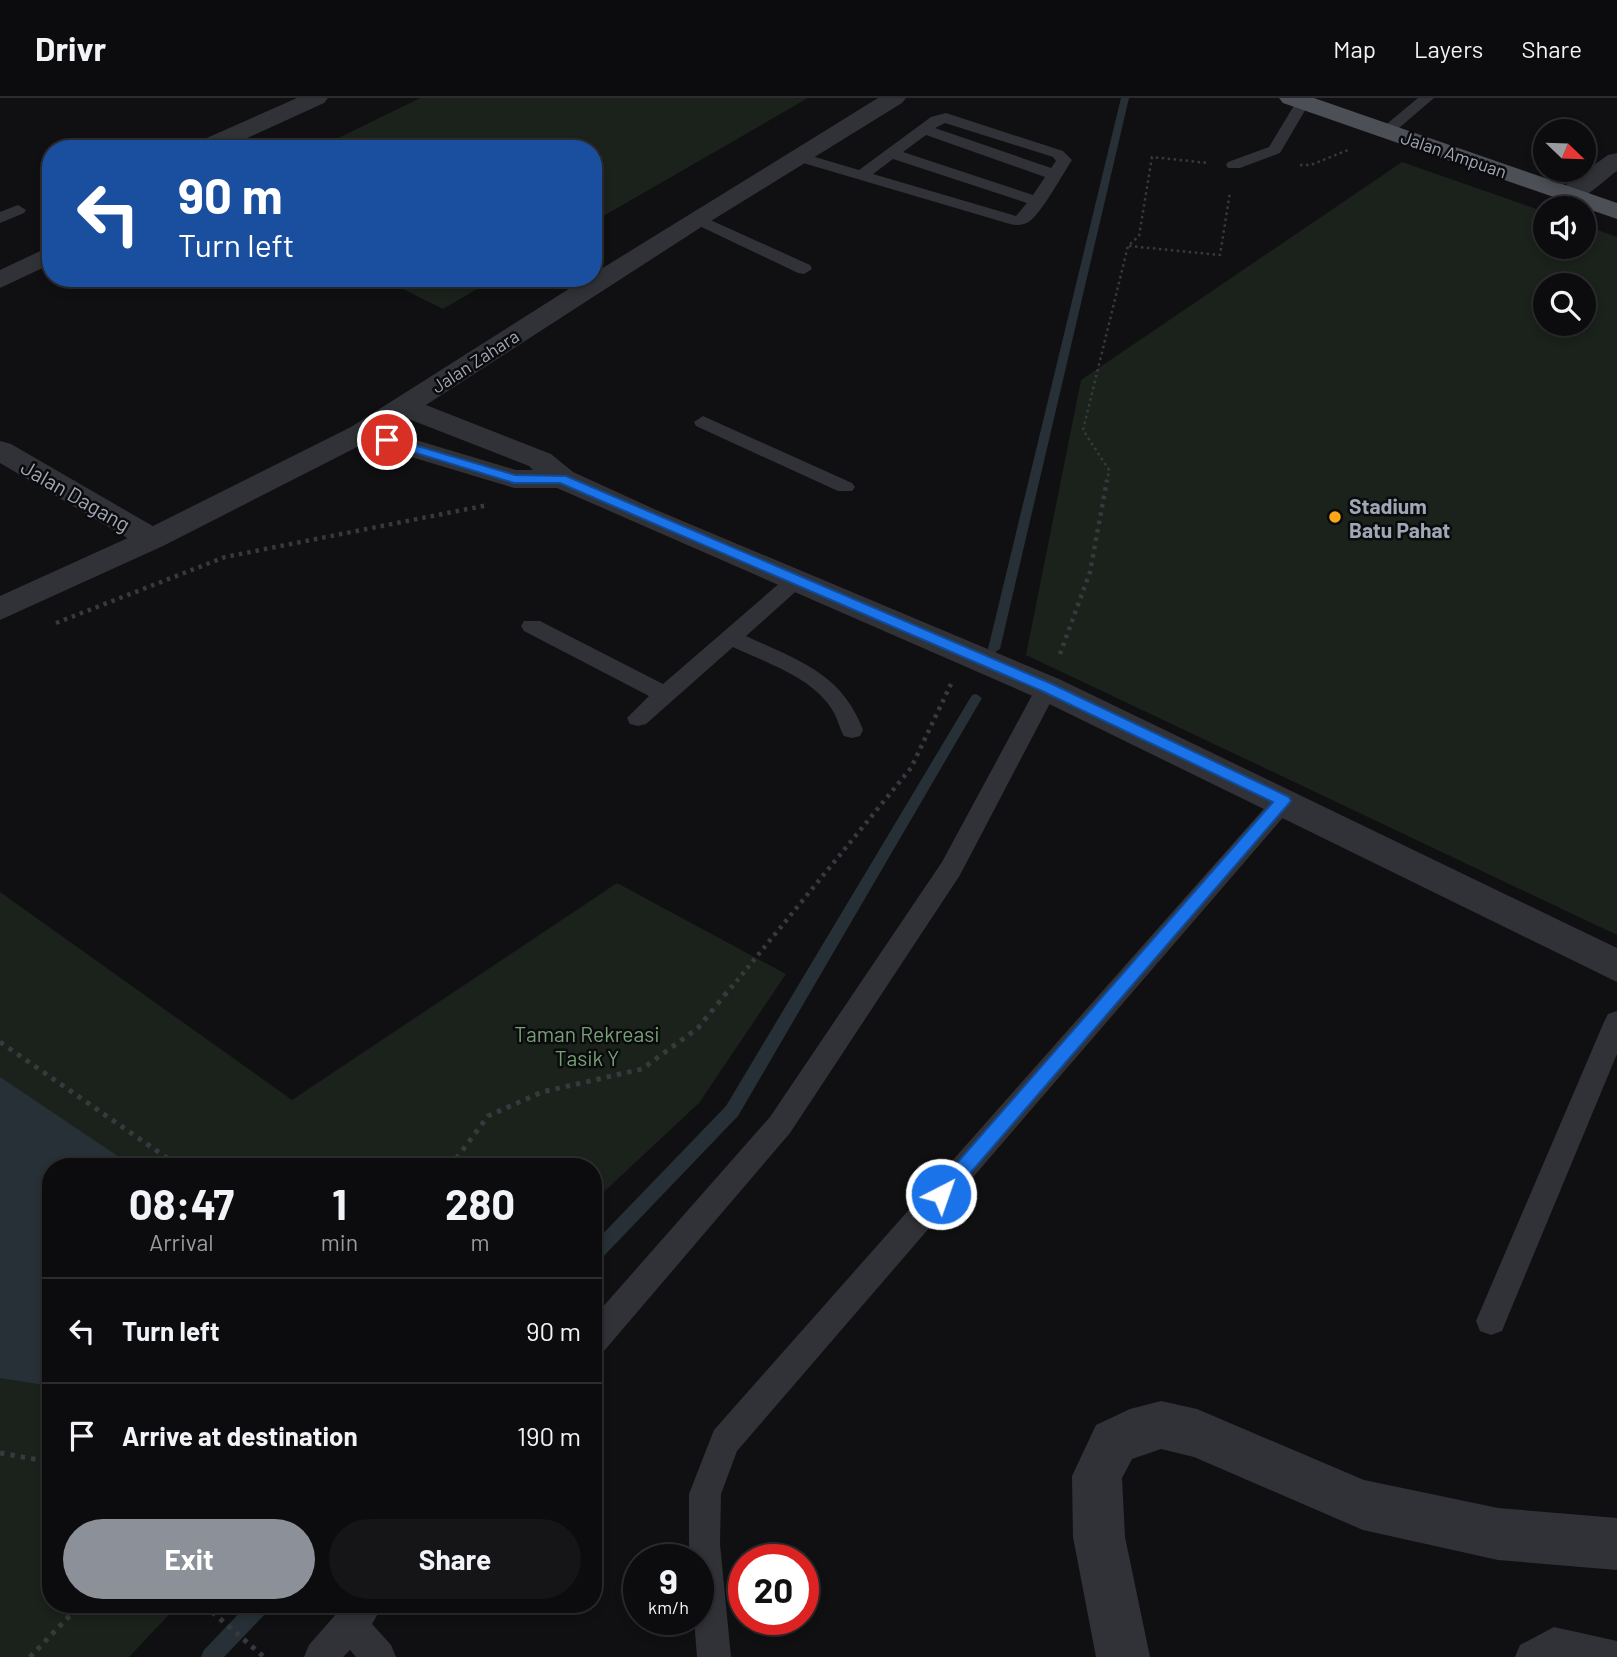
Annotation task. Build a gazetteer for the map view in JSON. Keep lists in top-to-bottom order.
{
  "streets": {
    "main road": ["Jalan Ampuan"],
    "street": ["Jalan Zahara", "Jalan Dagang"]
  },
  "crossings": [
    ["Jalan Zahara", "Jalan Dagang"]
  ],
  "parks": ["Taman Rekreasi Tasik Y"],
  "places": ["Stadium Batu Pahat"],
  "north": "bottom right",
  "page": {
    "header": "Drivr",
    "nav": ["Map", "Layers", "Share"],
    "turn": ["90 m", "Turn left"],
    "eta": [
      "08:47",
      "Arrival",
      "1",
      "min",
      "280",
      "m"
    ],
    "list": [
      {
        "name": "Turn left",
        "value": "90 m"
      },
      {
        "name": "Arrive at destination",
        "value": "190 m"
      }
    ],
    "buttons": ["Exit", "Share"],
    "speed": "9 km/h",
    "limit": "20"
  }
}
